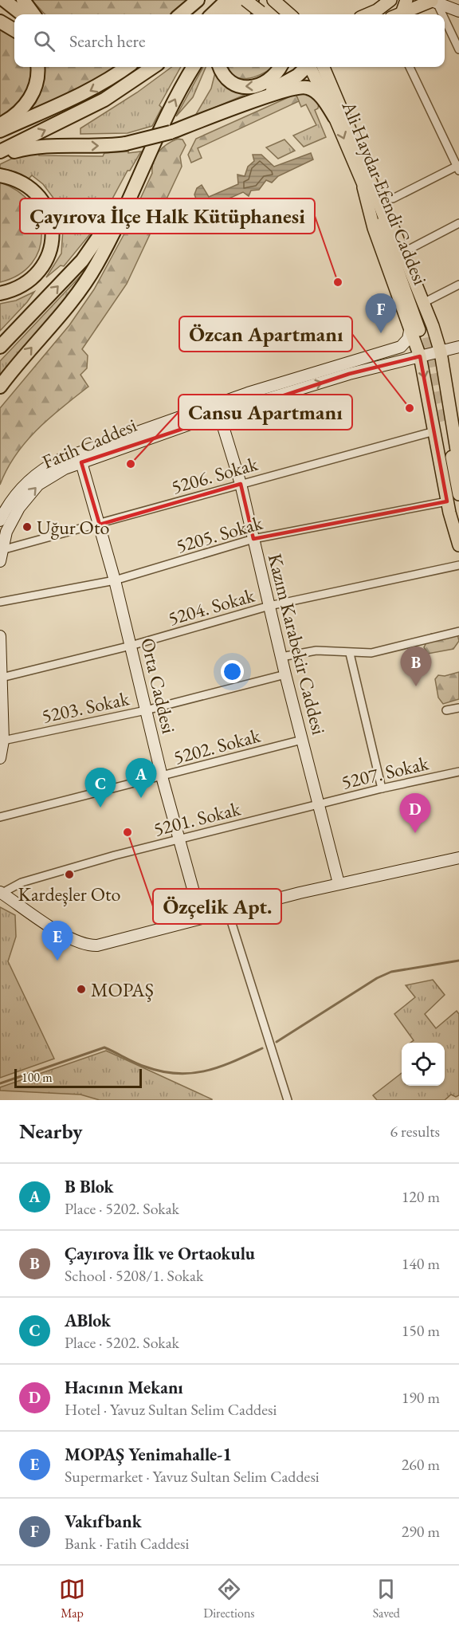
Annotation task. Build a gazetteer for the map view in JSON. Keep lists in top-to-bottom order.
{
  "streets": {
    "main road": ["Ali Haydar Efendi Caddesi"],
    "street": [
      "Fatih Caddesi",
      "5206. Sokak",
      "5205. Sokak",
      "5204. Sokak",
      "Kazım Karabekir Caddesi",
      "Orta Caddesi",
      "5203. Sokak",
      "5202. Sokak",
      "5207. Sokak",
      "5201. Sokak"
    ]
  },
  "crossings": [
    ["Fatih Caddesi", "5206. Sokak"],
    ["Fatih Caddesi", "Kazım Karabekir Caddesi"],
    ["Fatih Caddesi", "Orta Caddesi"],
    ["5206. Sokak", "Kazım Karabekir Caddesi"],
    ["5206. Sokak", "Orta Caddesi"],
    ["5205. Sokak", "Kazım Karabekir Caddesi"],
    ["5205. Sokak", "Orta Caddesi"],
    ["5204. Sokak", "Kazım Karabekir Caddesi"],
    ["5204. Sokak", "Orta Caddesi"],
    ["Kazım Karabekir Caddesi", "5203. Sokak"],
    ["Kazım Karabekir Caddesi", "5202. Sokak"],
    ["Kazım Karabekir Caddesi", "5207. Sokak"],
    ["Kazım Karabekir Caddesi", "5201. Sokak"],
    ["Orta Caddesi", "5203. Sokak"],
    ["Orta Caddesi", "5202. Sokak"],
    ["Orta Caddesi", "5201. Sokak"],
    ["5207. Sokak", "5201. Sokak"]
  ],
  "places": [
    "Çayırova İlçe Halk Kütüphanesi",
    "Özcan Apartmanı",
    "Cansu Apartmanı",
    "Uğur Oto",
    "Özçelik Apt.",
    "Kardeşler Oto",
    "MOPAŞ"
  ],
  "scale_bar": "100 m",
  "page": {
    "search": "Search here",
    "pins": [
      "F",
      "B",
      "A",
      "C",
      "D",
      "E"
    ],
    "scale": "100 m",
    "heading": ["Nearby", "6 results"],
    "list": [
      {
        "mark": "A",
        "name": "B Blok",
        "note": "Place · 5202. Sokak",
        "value": "120 m"
      },
      {
        "mark": "B",
        "name": "Çayırova İlk ve Ortaokulu",
        "note": "School · 5208/1. Sokak",
        "value": "140 m"
      },
      {
        "mark": "C",
        "name": "ABlok",
        "note": "Place · 5202. Sokak",
        "value": "150 m"
      },
      {
        "mark": "D",
        "name": "Hacının Mekanı",
        "note": "Hotel · Yavuz Sultan Selim Caddesi",
        "value": "190 m"
      },
      {
        "mark": "E",
        "name": "MOPAŞ Yenimahalle-1",
        "note": "Supermarket · Yavuz Sultan Selim Caddesi",
        "value": "260 m"
      },
      {
        "mark": "F",
        "name": "Vakıfbank",
        "note": "Bank · Fatih Caddesi",
        "value": "290 m"
      }
    ],
    "nav": ["Map", "Directions", "Saved"]
  }
}
